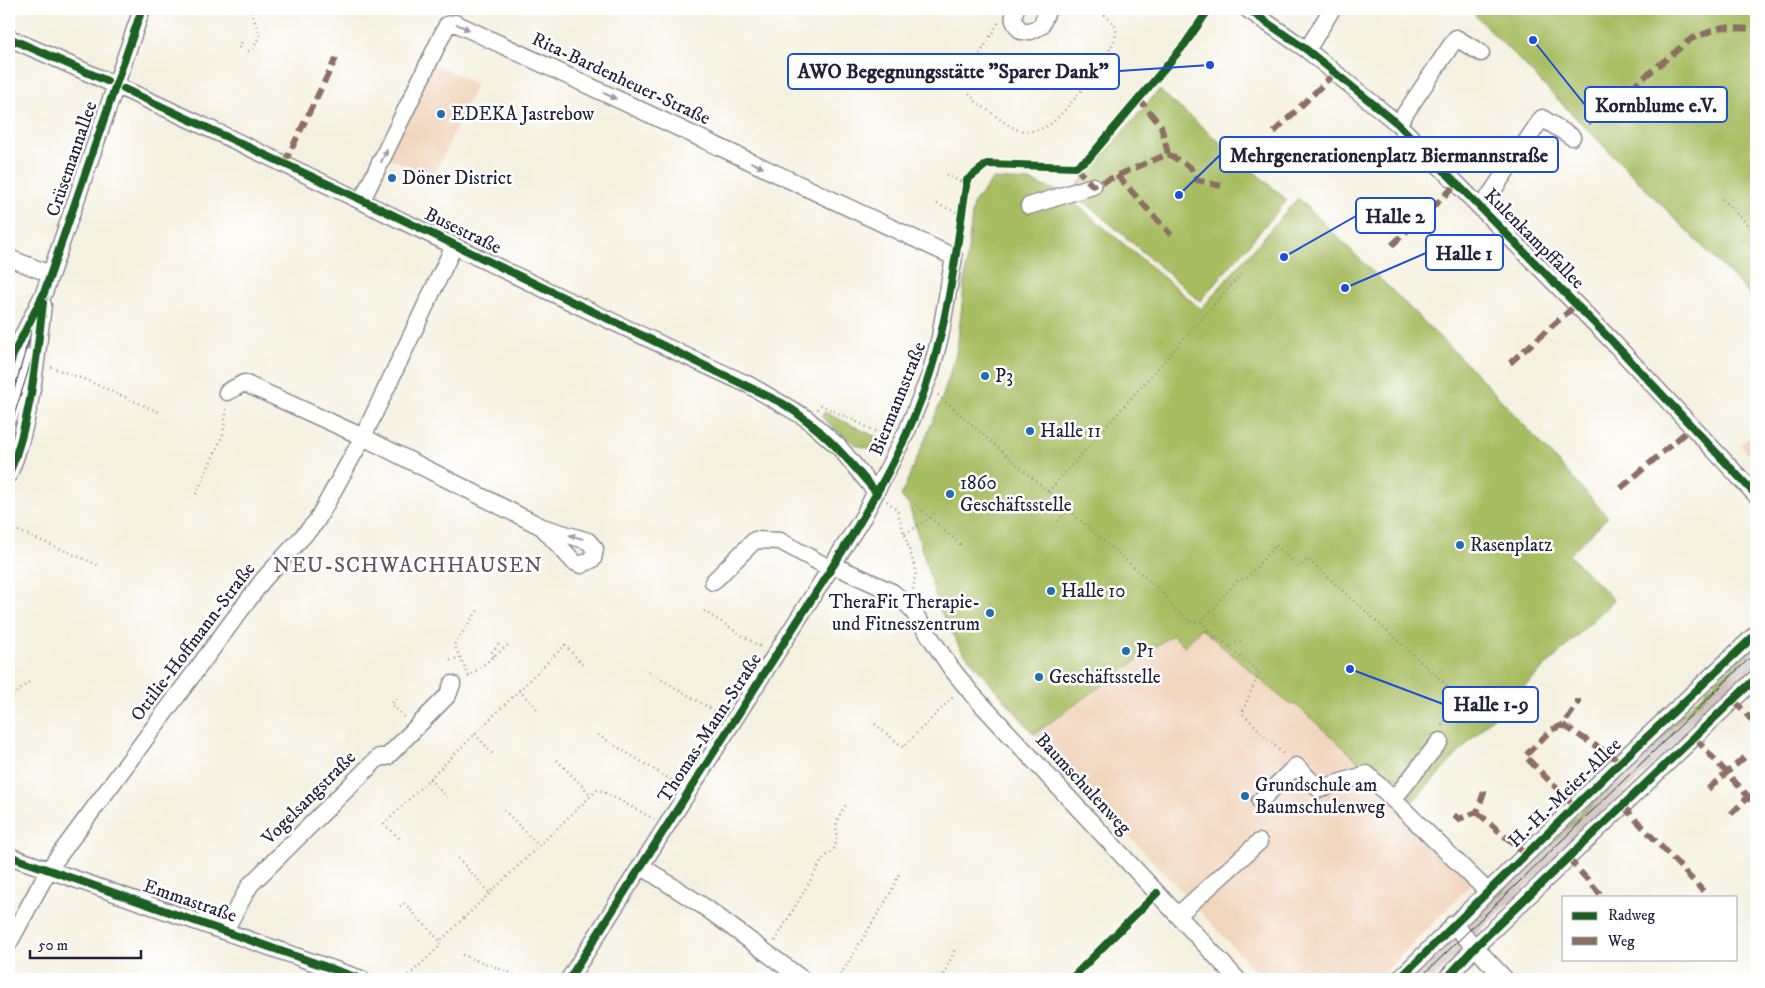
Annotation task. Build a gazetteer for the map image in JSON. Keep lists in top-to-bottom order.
{
  "streets": {
    "street": [
      "Rita-Bardenheuer-Straße",
      "Crüsemannallee",
      "Busestraße",
      "Kulenkampffallee",
      "Biermannstraße",
      "Ottilie-Hoffmann-Straße",
      "Thomas-Mann-Straße",
      "Baumschulenweg",
      "H.-H.-Meier-Allee",
      "Vogelsangstraße",
      "Emmastraße"
    ]
  },
  "crossings": [
    ["Rita-Bardenheuer-Straße", "Busestraße"],
    ["Rita-Bardenheuer-Straße", "Biermannstraße"],
    ["Crüsemannallee", "Busestraße"],
    ["Busestraße", "Biermannstraße"],
    ["Busestraße", "Ottilie-Hoffmann-Straße"],
    ["Busestraße", "Thomas-Mann-Straße"],
    ["Biermannstraße", "Thomas-Mann-Straße"],
    ["Ottilie-Hoffmann-Straße", "Emmastraße"],
    ["Thomas-Mann-Straße", "Baumschulenweg"],
    ["Vogelsangstraße", "Emmastraße"]
  ],
  "districts": ["NEU-SCHWACHHAUSEN"],
  "places": [
    "Kornblume e.V.",
    "AWO Begegnungsstätte \"Sparer Dank\"",
    "EDEKA Jastrebow",
    "Döner District",
    "Mehrgenerationenplatz Biermannstraße",
    "Halle 2",
    "Halle 1",
    "P3",
    "Halle 11",
    "1860 Geschäftsstelle",
    "Rasenplatz",
    "Halle 10",
    "TheraFit Therapie- und Fitnesszentrum",
    "P1",
    "Halle 1-9",
    "Geschäftsstelle",
    "Grundschule am Baumschulenweg"
  ],
  "legend": ["Radweg", "Weg"],
  "scale_bar": "50 m"
}
